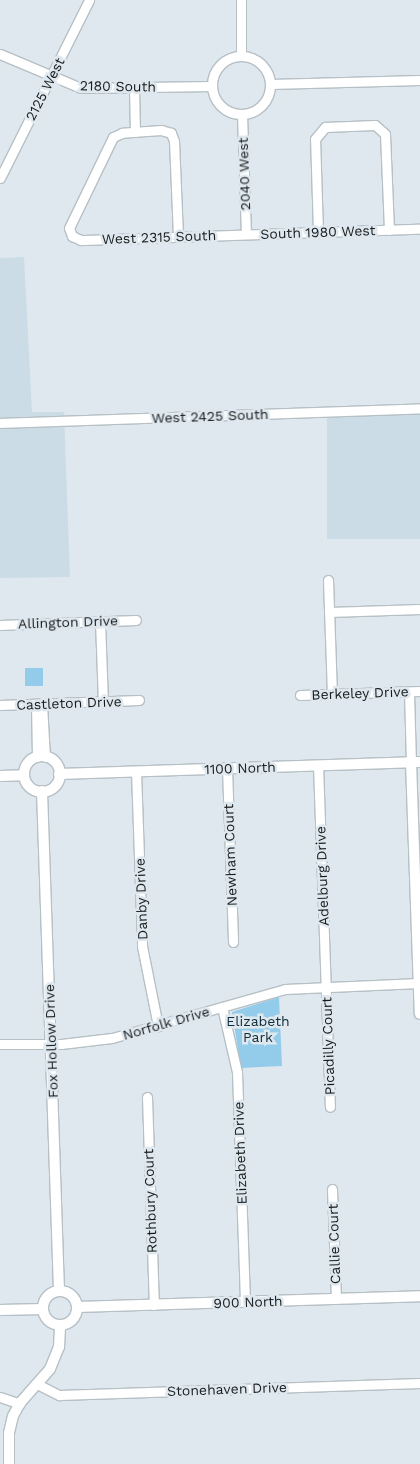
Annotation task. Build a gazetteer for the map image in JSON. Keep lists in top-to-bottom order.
{
  "streets": {
    "street": [
      "2180 South",
      "2125 West",
      "2040 West",
      "South 1980 West",
      "West 2315 South",
      "West 2425 South",
      "Allington Drive",
      "Berkeley Drive",
      "Castleton Drive",
      "1100 North",
      "Newham Court",
      "Adelburg Drive",
      "Danby Drive",
      "Norfolk Drive",
      "Fox Hollow Drive",
      "Picadilly Court",
      "Elizabeth Drive",
      "Rothbury Court",
      "Callie Court",
      "900 North",
      "Stonehaven Drive"
    ]
  },
  "crossings": [
    ["2180 South", "2125 West"],
    ["2180 South", "2040 West"],
    ["2040 West", "South 1980 West"],
    ["2040 West", "West 2315 South"],
    ["South 1980 West", "West 2315 South"],
    ["1100 North", "Newham Court"],
    ["1100 North", "Adelburg Drive"],
    ["1100 North", "Danby Drive"],
    ["1100 North", "Fox Hollow Drive"],
    ["Adelburg Drive", "Norfolk Drive"],
    ["Adelburg Drive", "Picadilly Court"],
    ["Danby Drive", "Norfolk Drive"],
    ["Norfolk Drive", "Fox Hollow Drive"],
    ["Norfolk Drive", "Picadilly Court"],
    ["Norfolk Drive", "Elizabeth Drive"],
    ["Fox Hollow Drive", "900 North"],
    ["Elizabeth Drive", "900 North"],
    ["Rothbury Court", "900 North"],
    ["Callie Court", "900 North"]
  ],
  "parks": ["Elizabeth Park"]
}
